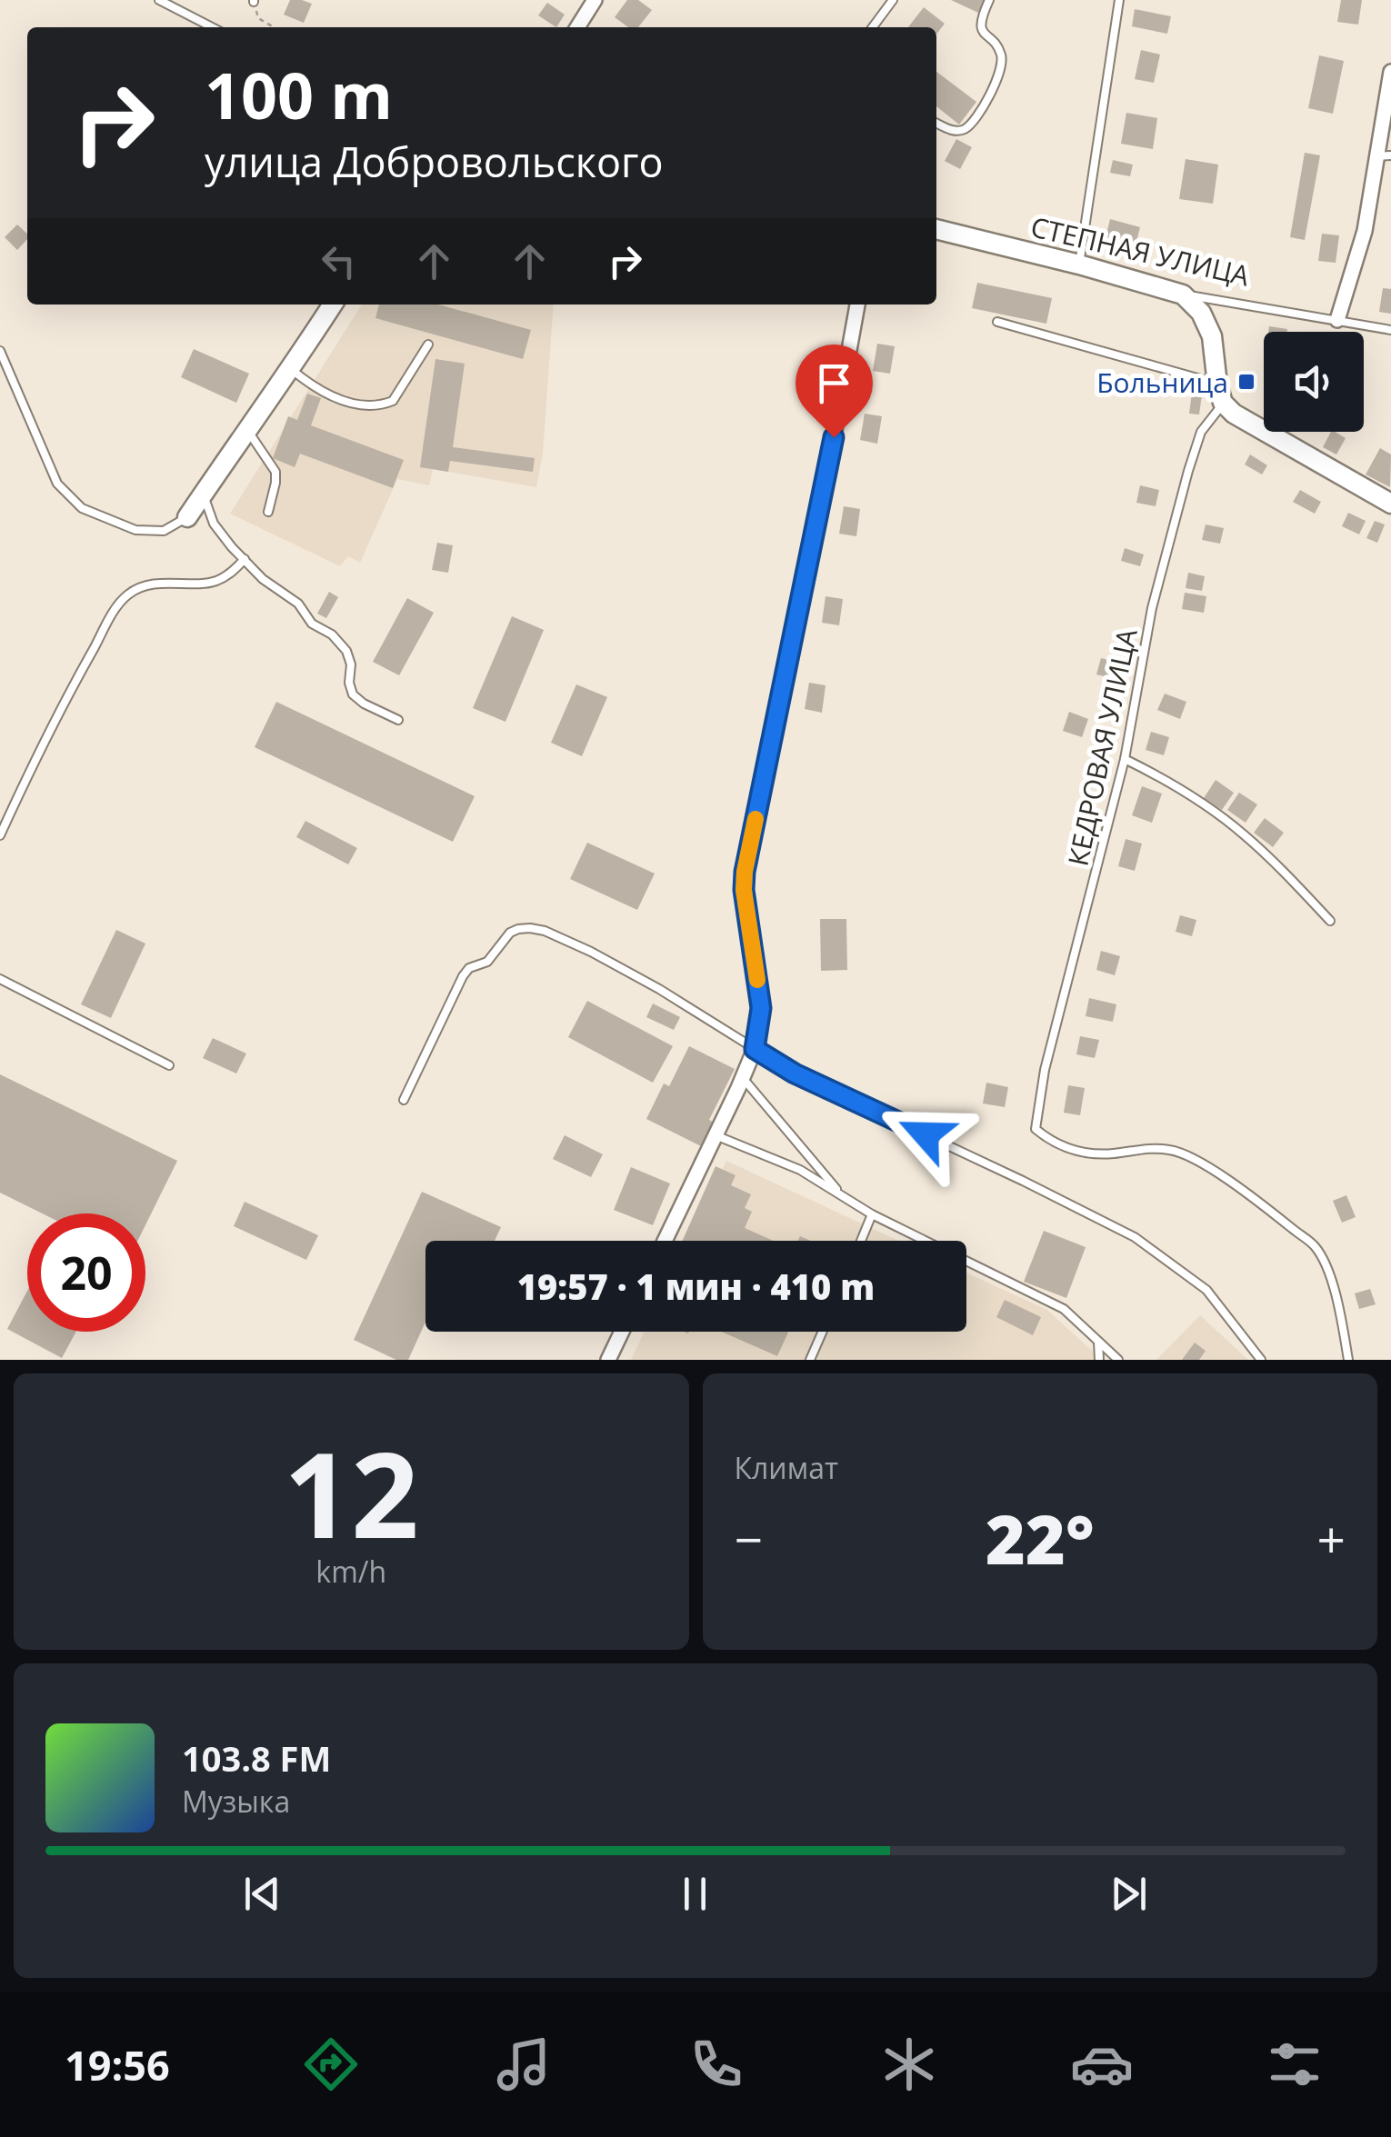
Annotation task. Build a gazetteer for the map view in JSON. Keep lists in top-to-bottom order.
{
  "streets": {
    "street": ["СТЕПНАЯ УЛИЦА"],
    "lane": ["КЕДРОВАЯ УЛИЦА"]
  },
  "places": {
    "transit": ["Больница"]
  },
  "page": {
    "turn": ["100 m", "улица Добровольского"],
    "limit": "20",
    "trip": "19:57 · 1 мин · 410 m",
    "tile": [
      ["12", "km/h"],
      "Климат"
    ],
    "heat": ["−", "22°", "+"],
    "song": ["103.8 FM", "Музыка"],
    "tabs": "19:56"
  }
}
